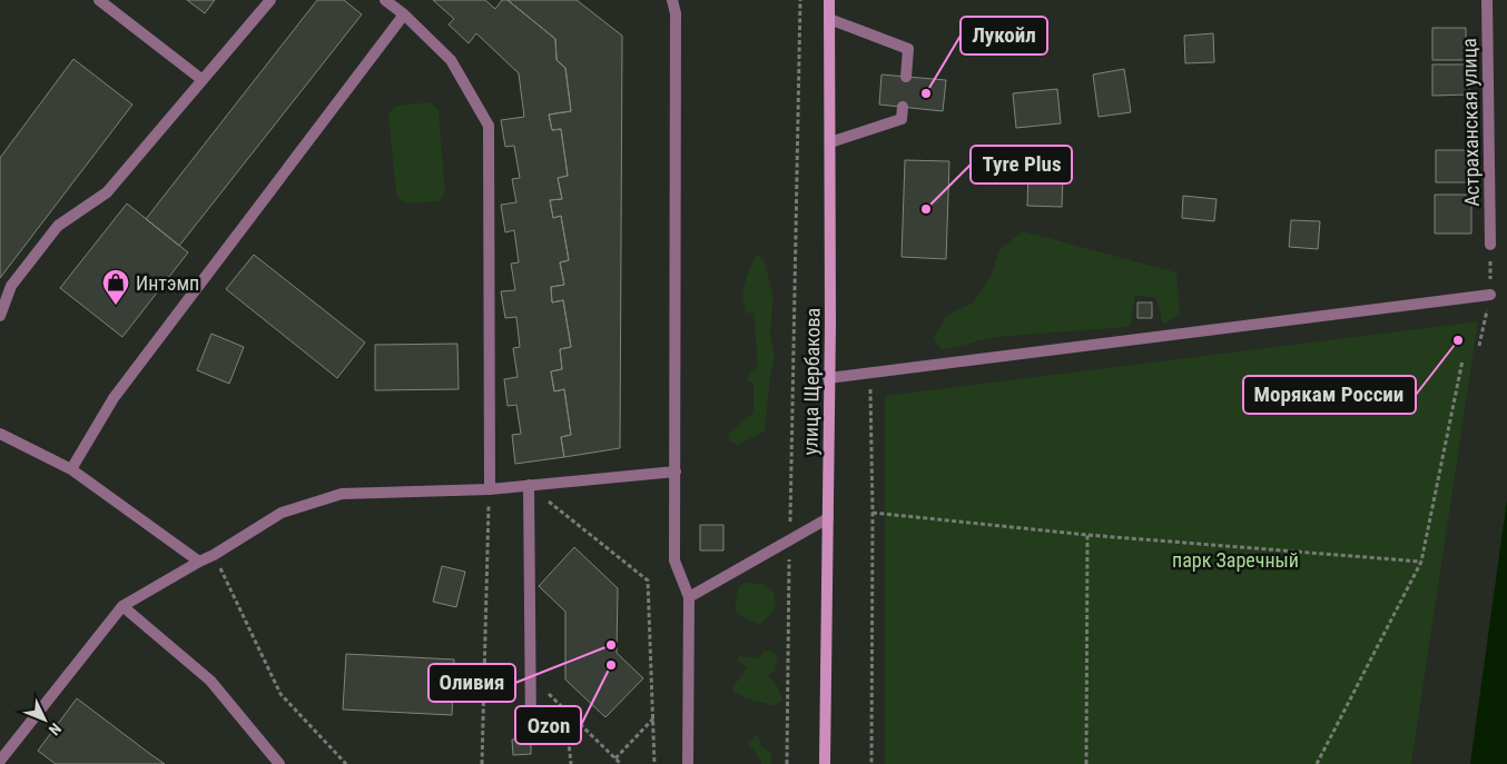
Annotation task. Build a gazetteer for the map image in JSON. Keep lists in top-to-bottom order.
{
  "streets": {
    "main road": ["улица Щербакова"],
    "street": ["Астраханская улица"]
  },
  "parks": ["парк Заречный"],
  "places": {
    "other": [
      "Лукойл",
      "Tyre Plus",
      "Морякам России",
      "Оливия",
      "Ozon"
    ],
    "shop": ["Интэмп"]
  },
  "north": "bottom right"
}
